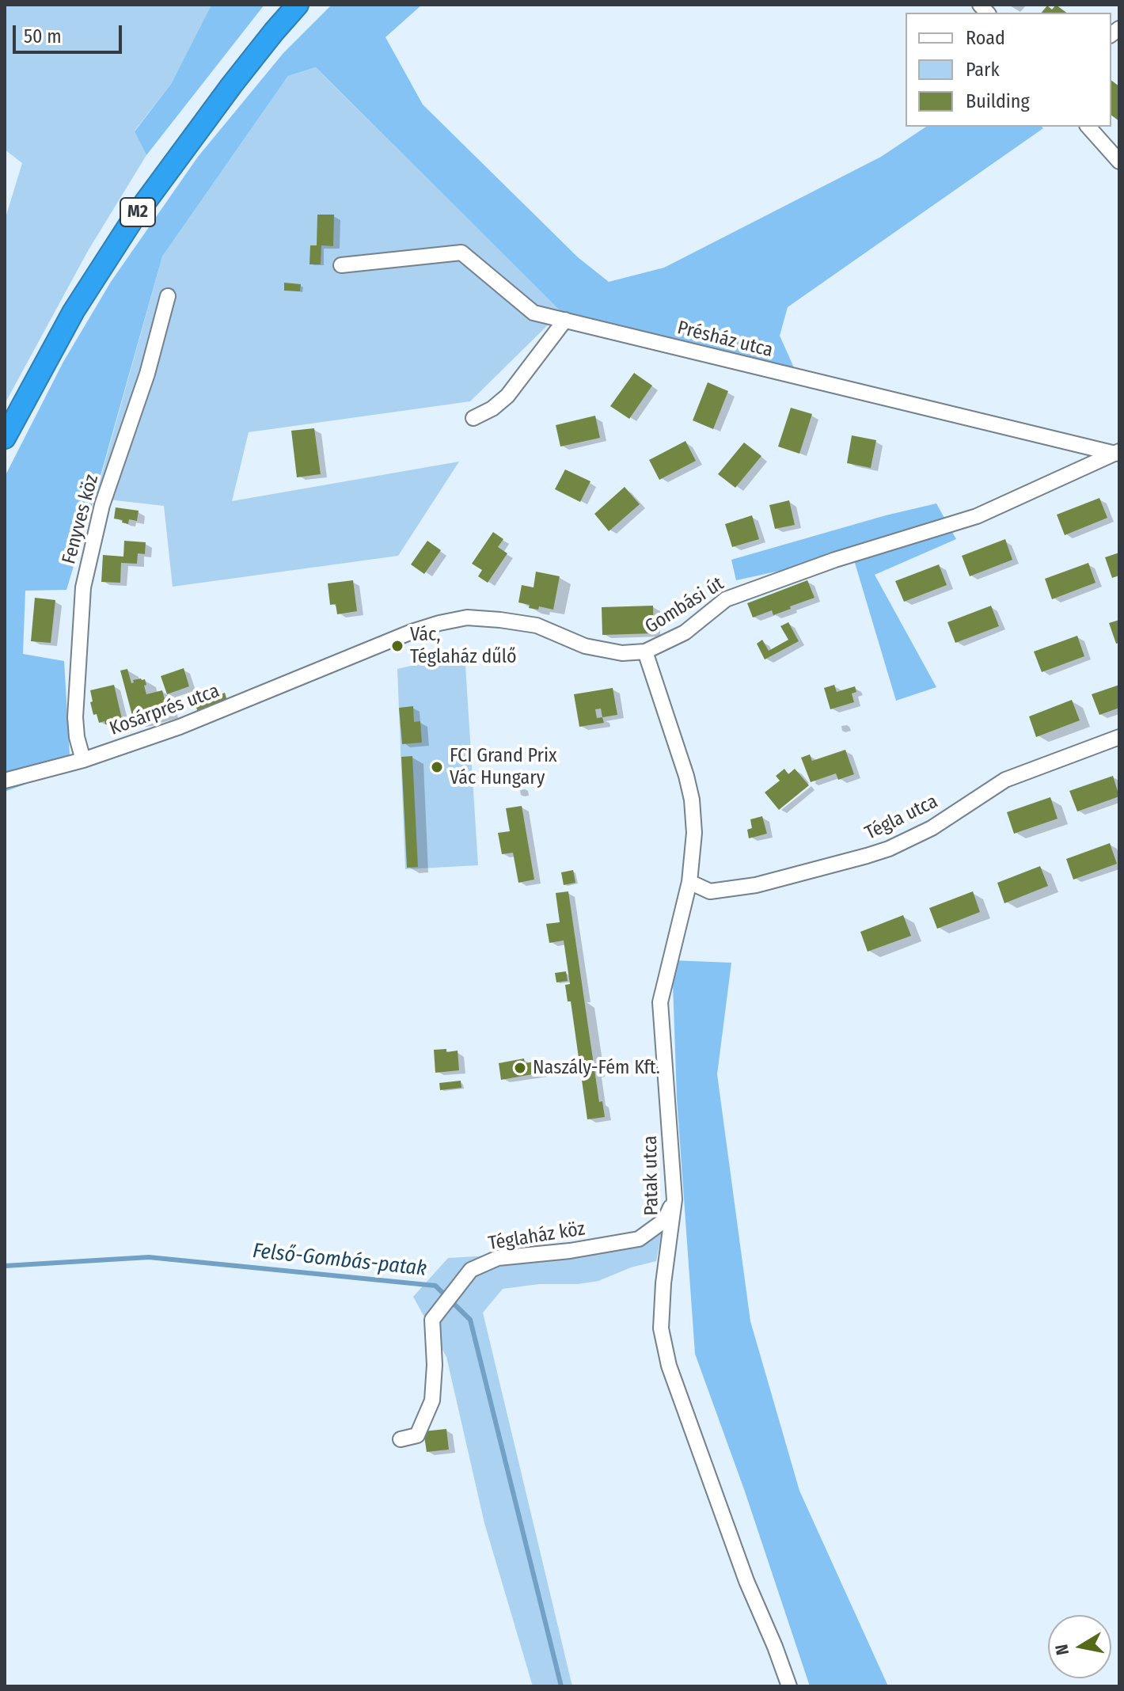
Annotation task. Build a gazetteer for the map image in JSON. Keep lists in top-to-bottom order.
{
  "streets": {
    "highway": ["M2"],
    "street": [
      "Présház utca",
      "Fenyves köz",
      "Gombási út",
      "Kosárprés utca",
      "Tégla utca",
      "Patak utca",
      "Téglaház köz"
    ]
  },
  "crossings": [
    ["Présház utca", "Gombási út"],
    ["Fenyves köz", "Kosárprés utca"],
    ["Gombási út", "Kosárprés utca"],
    ["Gombási út", "Patak utca"],
    ["Tégla utca", "Patak utca"],
    ["Patak utca", "Téglaház köz"]
  ],
  "water": ["Felső-Gombás-patak"],
  "places": ["Vác, Téglaház dűlő", "FCI Grand Prix Vác Hungary", "Naszály-Fém Kft."],
  "legend": ["Road", "Park", "Building"],
  "scale_bar": "50 m",
  "north": "left"
}
